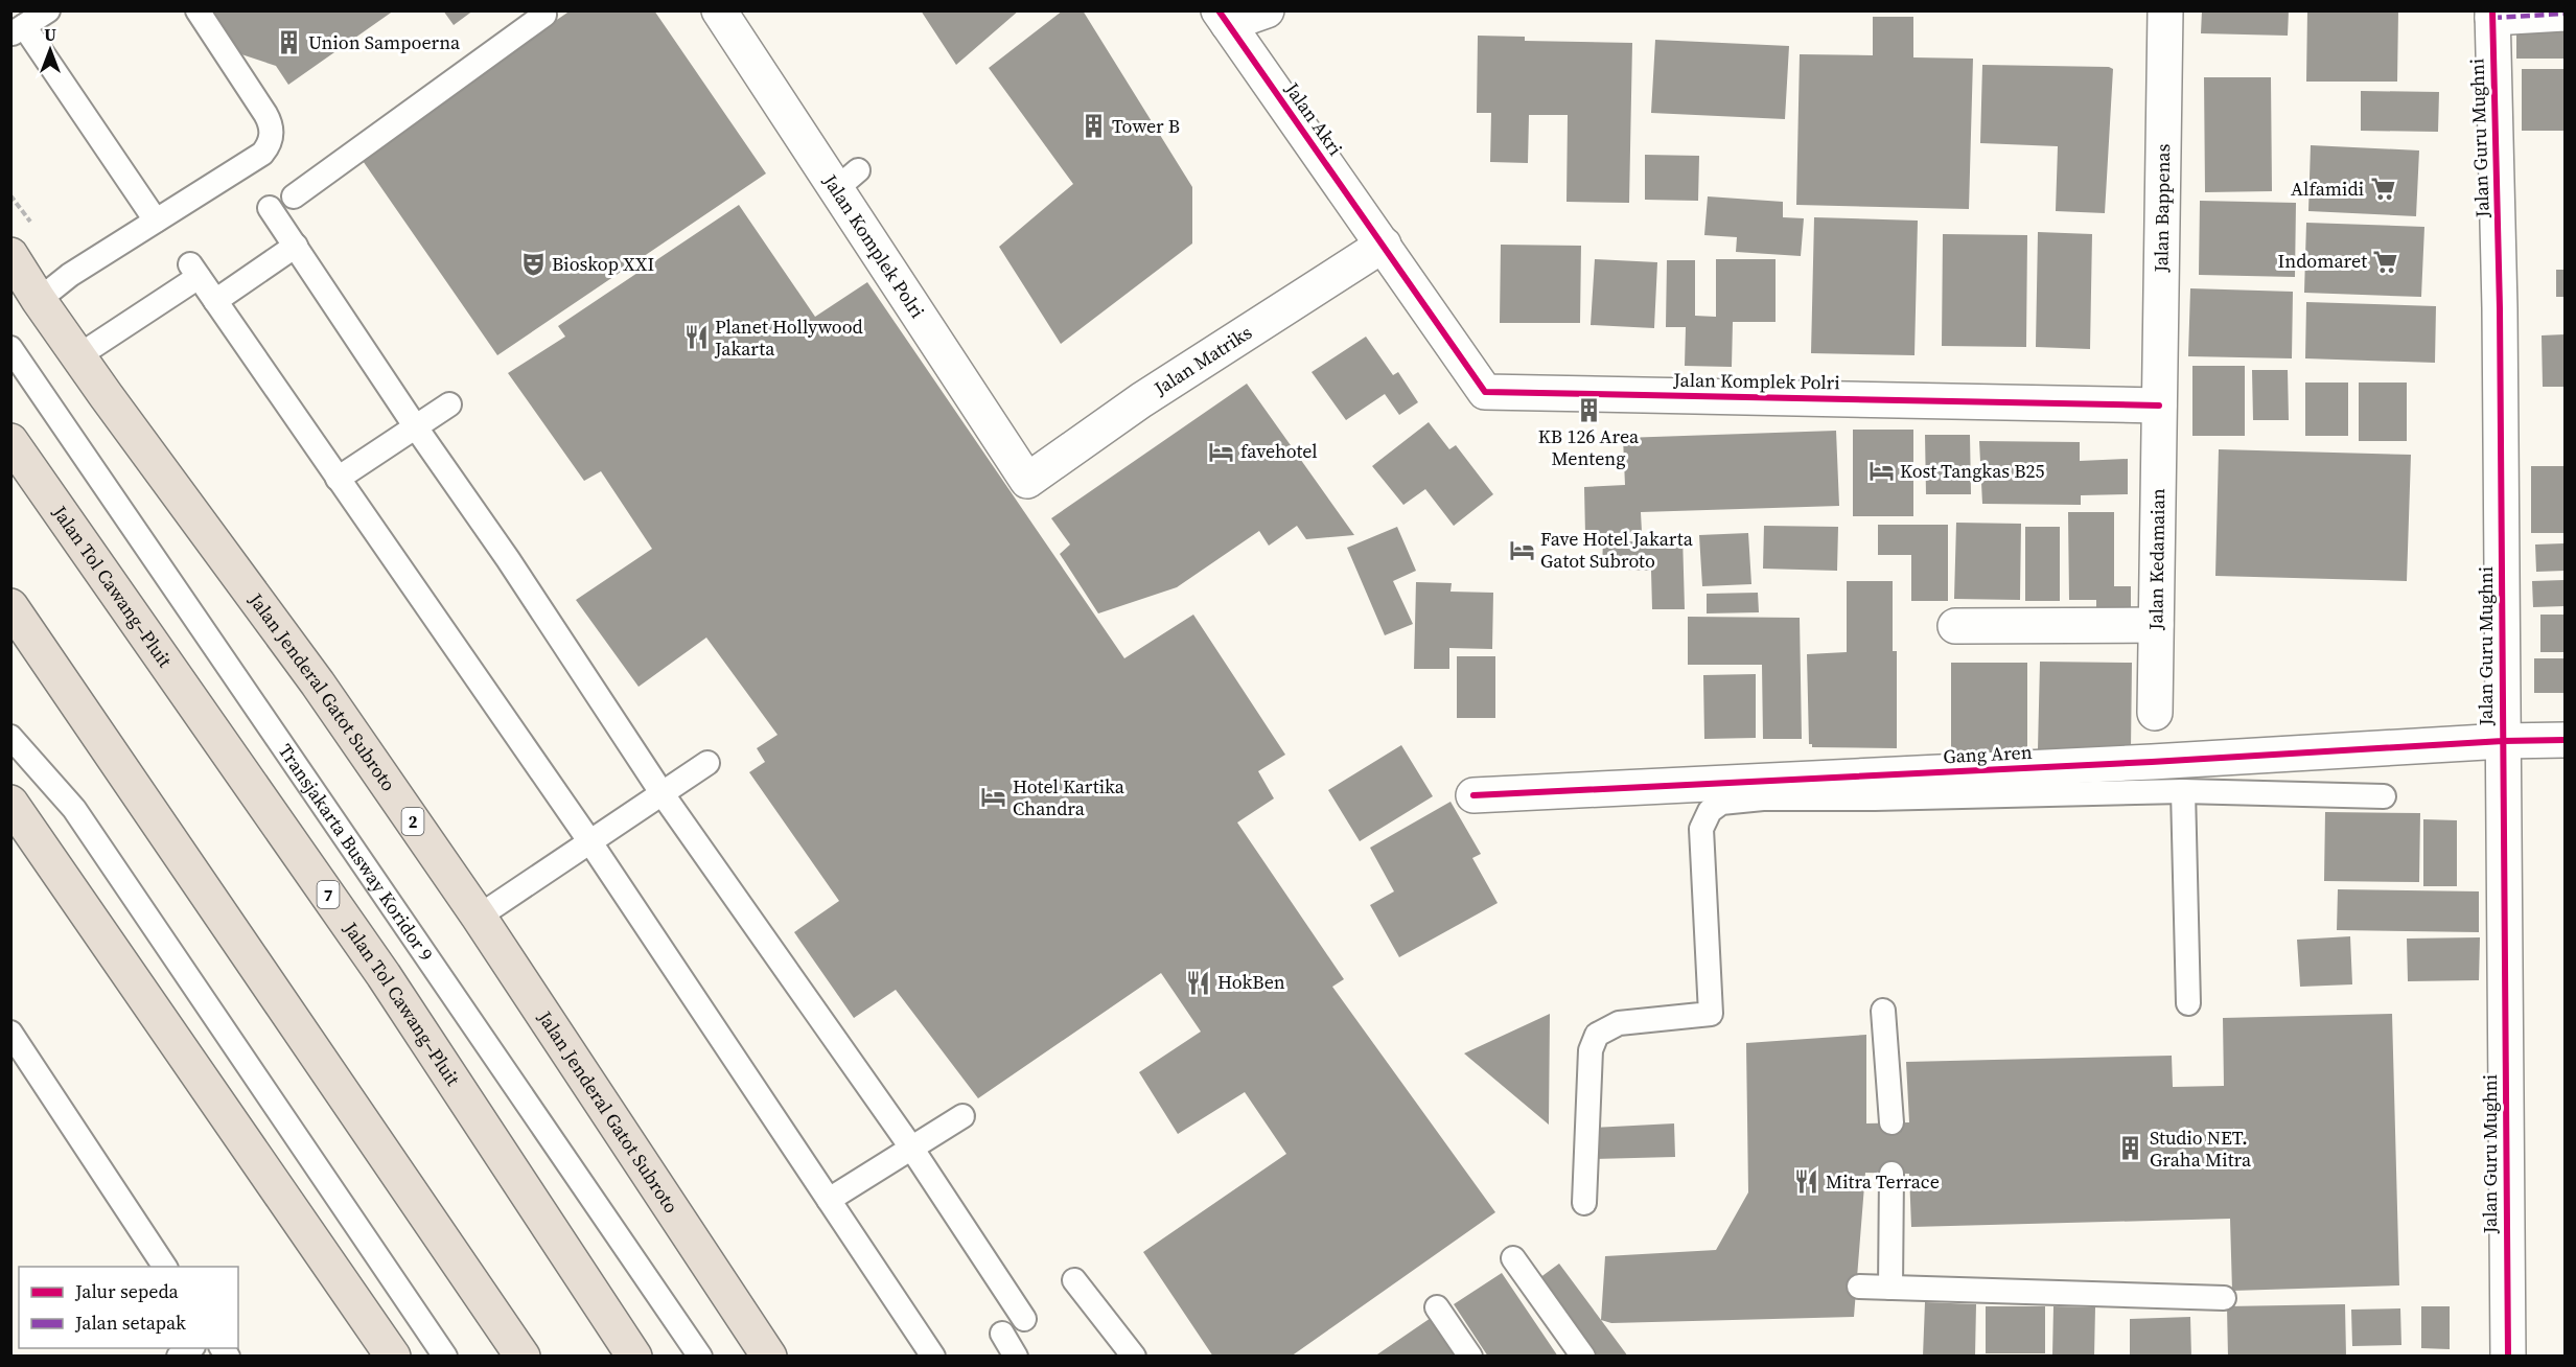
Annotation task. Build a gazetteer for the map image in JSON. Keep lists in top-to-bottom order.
{
  "streets": {
    "highway": [
      "Jalan Tol Cawang–Pluit",
      "Jalan Jenderal Gatot Subroto",
      "2",
      "7"
    ],
    "street": [
      "Jalan Akri",
      "Jalan Guru Mughni",
      "Jalan Bappenas",
      "Jalan Komplek Polri",
      "Jalan Matriks",
      "Jalan Kedamaian",
      "Gang Aren"
    ],
    "lane": ["Transjakarta Busway Koridor 9"]
  },
  "crossings": [
    ["Jalan Akri", "Jalan Komplek Polri"],
    ["Jalan Akri", "Jalan Matriks"],
    ["Jalan Guru Mughni", "Gang Aren"],
    ["Jalan Bappenas", "Jalan Komplek Polri"],
    ["Jalan Bappenas", "Jalan Kedamaian"],
    ["Jalan Komplek Polri", "Jalan Matriks"],
    ["Jalan Komplek Polri", "Jalan Kedamaian"]
  ],
  "places": {
    "building": [
      "Union Sampoerna",
      "Tower B",
      "KB 126 Area Menteng",
      "Studio NET. Graha Mitra"
    ],
    "supermarket": ["Alfamidi", "Indomaret"],
    "theatre": ["Bioskop XXI"],
    "restaurant": ["Planet Hollywood Jakarta", "HokBen", "Mitra Terrace"],
    "hotel": [
      "favehotel",
      "Kost Tangkas B25",
      "Fave Hotel Jakarta Gatot Subroto",
      "Hotel Kartika Chandra"
    ]
  },
  "legend": ["Jalur sepeda", "Jalan setapak"],
  "north": "top"
}
